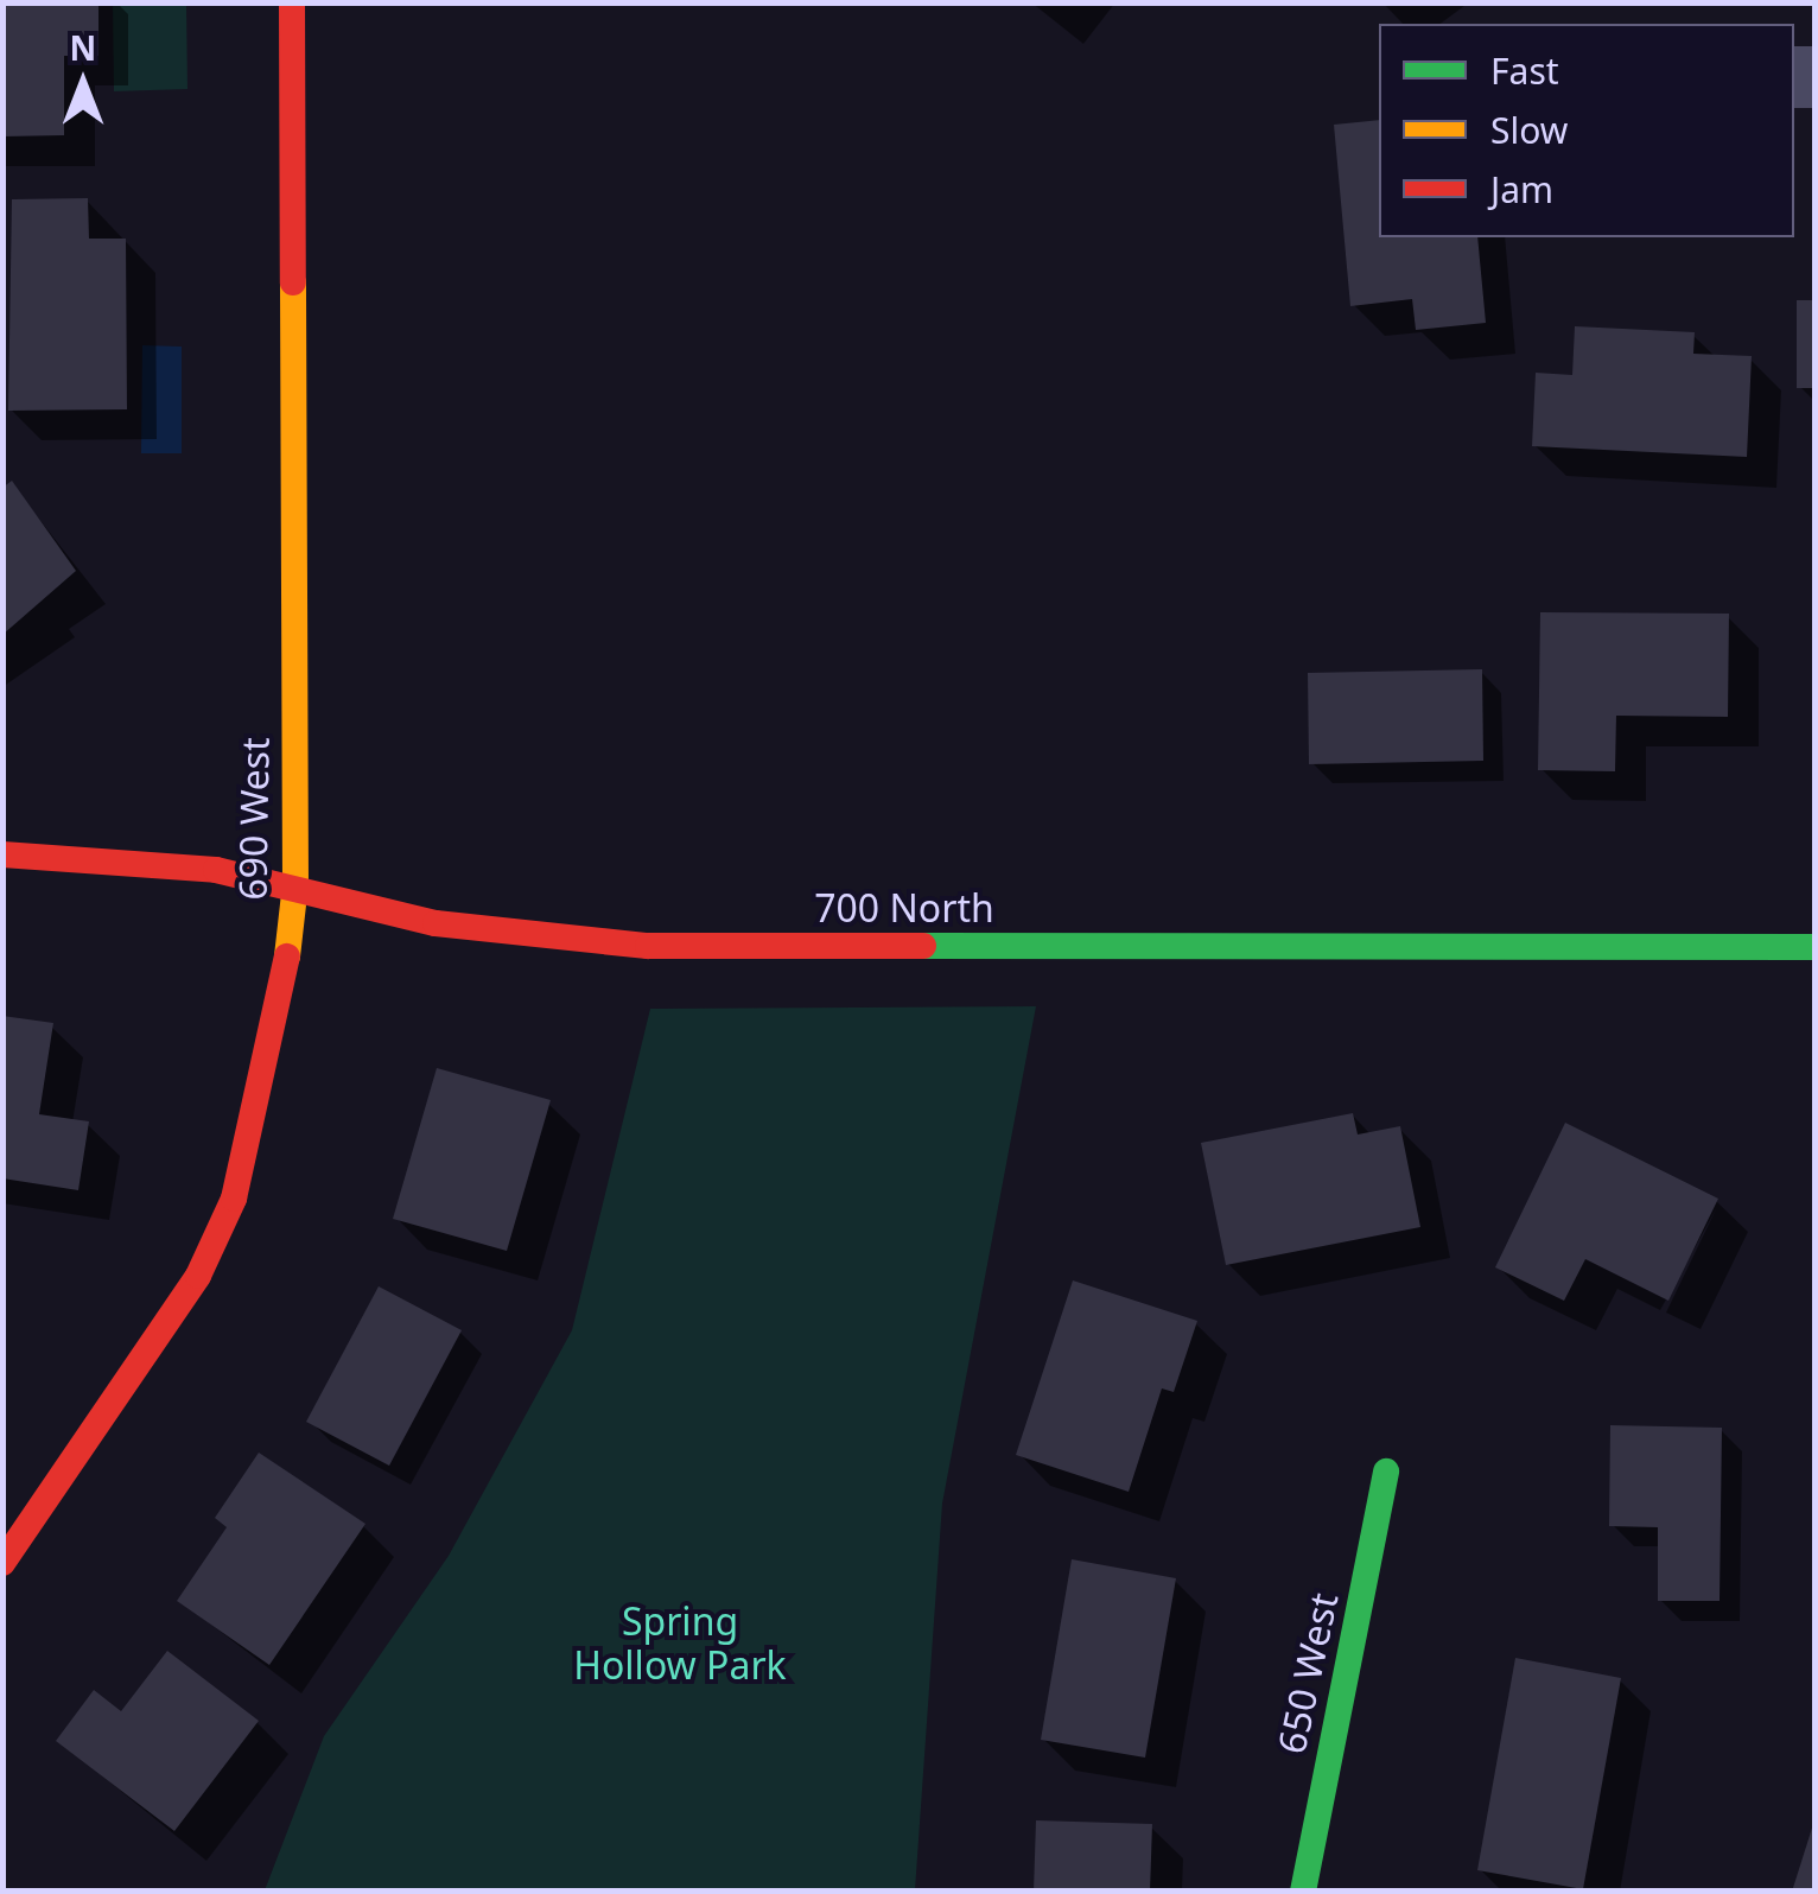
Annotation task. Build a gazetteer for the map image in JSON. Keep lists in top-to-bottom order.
{
  "streets": {
    "street": ["690 West", "700 North", "650 West"]
  },
  "crossings": [
    ["690 West", "700 North"]
  ],
  "parks": ["Spring Hollow Park"],
  "legend": ["Fast", "Slow", "Jam"],
  "north": "top"
}
